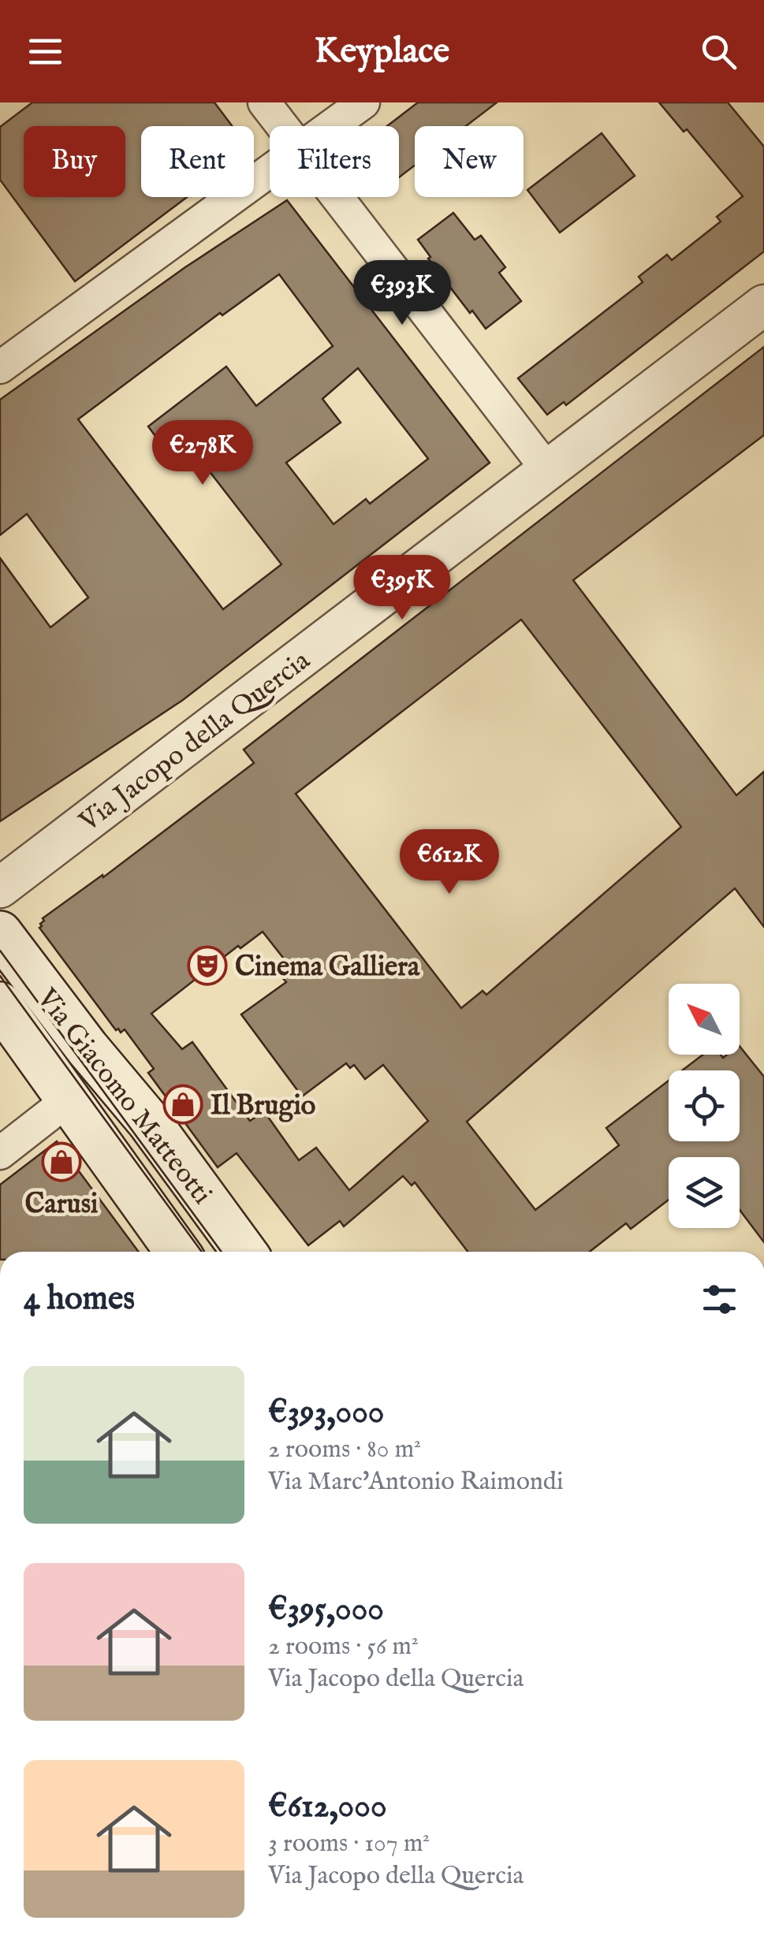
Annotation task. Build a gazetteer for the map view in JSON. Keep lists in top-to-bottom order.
{
  "streets": {
    "main road": ["Via Giacomo Matteotti"],
    "street": ["Via Jacopo della Quercia"]
  },
  "places": {
    "theatre": ["Cinema Galliera"],
    "shop": ["Il Brugio", "Carusi"]
  },
  "north": "top left",
  "page": {
    "header": "Keyplace",
    "chip": [
      "Buy",
      "Rent",
      "Filters",
      "New"
    ],
    "price": [
      "€393K",
      "€278K",
      "€395K",
      "€612K"
    ],
    "heading": "4 homes",
    "list": [
      {
        "name": "€393,000",
        "note": "2 rooms · 80 m² · Via Marc'Antonio Raimondi"
      },
      {
        "name": "€395,000",
        "note": "2 rooms · 56 m² · Via Jacopo della Quercia"
      },
      {
        "name": "€612,000",
        "note": "3 rooms · 107 m² · Via Jacopo della Quercia"
      }
    ]
  }
}
